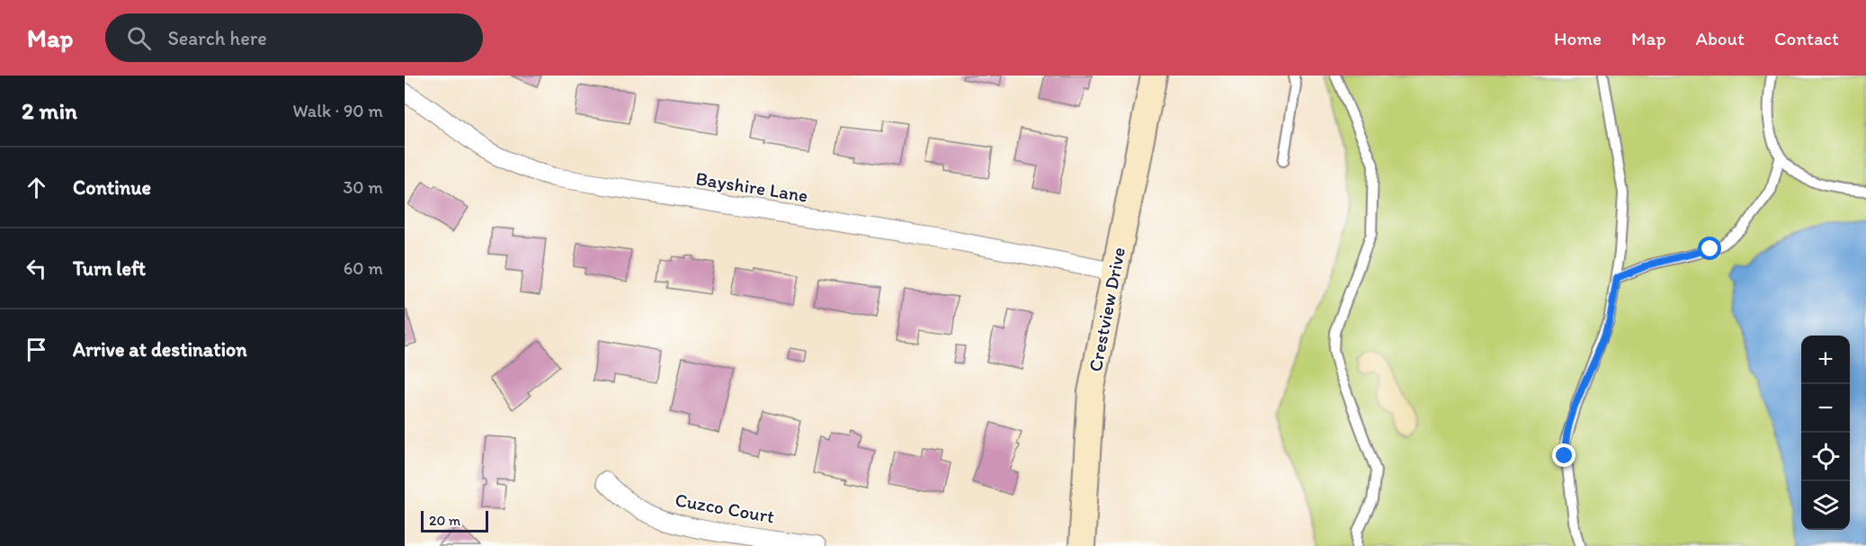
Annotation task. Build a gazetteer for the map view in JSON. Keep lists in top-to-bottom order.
{
  "streets": {
    "main road": ["Crestview Drive"],
    "street": ["Bayshire Lane", "Cuzco Court"]
  },
  "crossings": [
    ["Bayshire Lane", "Crestview Drive"]
  ],
  "scale_bar": "20 m",
  "page": {
    "header": "Map",
    "search": "Search here",
    "nav": [
      "Home",
      "Map",
      "About",
      "Contact"
    ],
    "heading": ["2 min", "Walk · 90 m"],
    "list": [
      ["Continue", "30 m"],
      ["Turn left", "60 m"],
      "Arrive at destination"
    ],
    "map_buttons": ["+", "−"],
    "scale": "20 m"
  }
}
